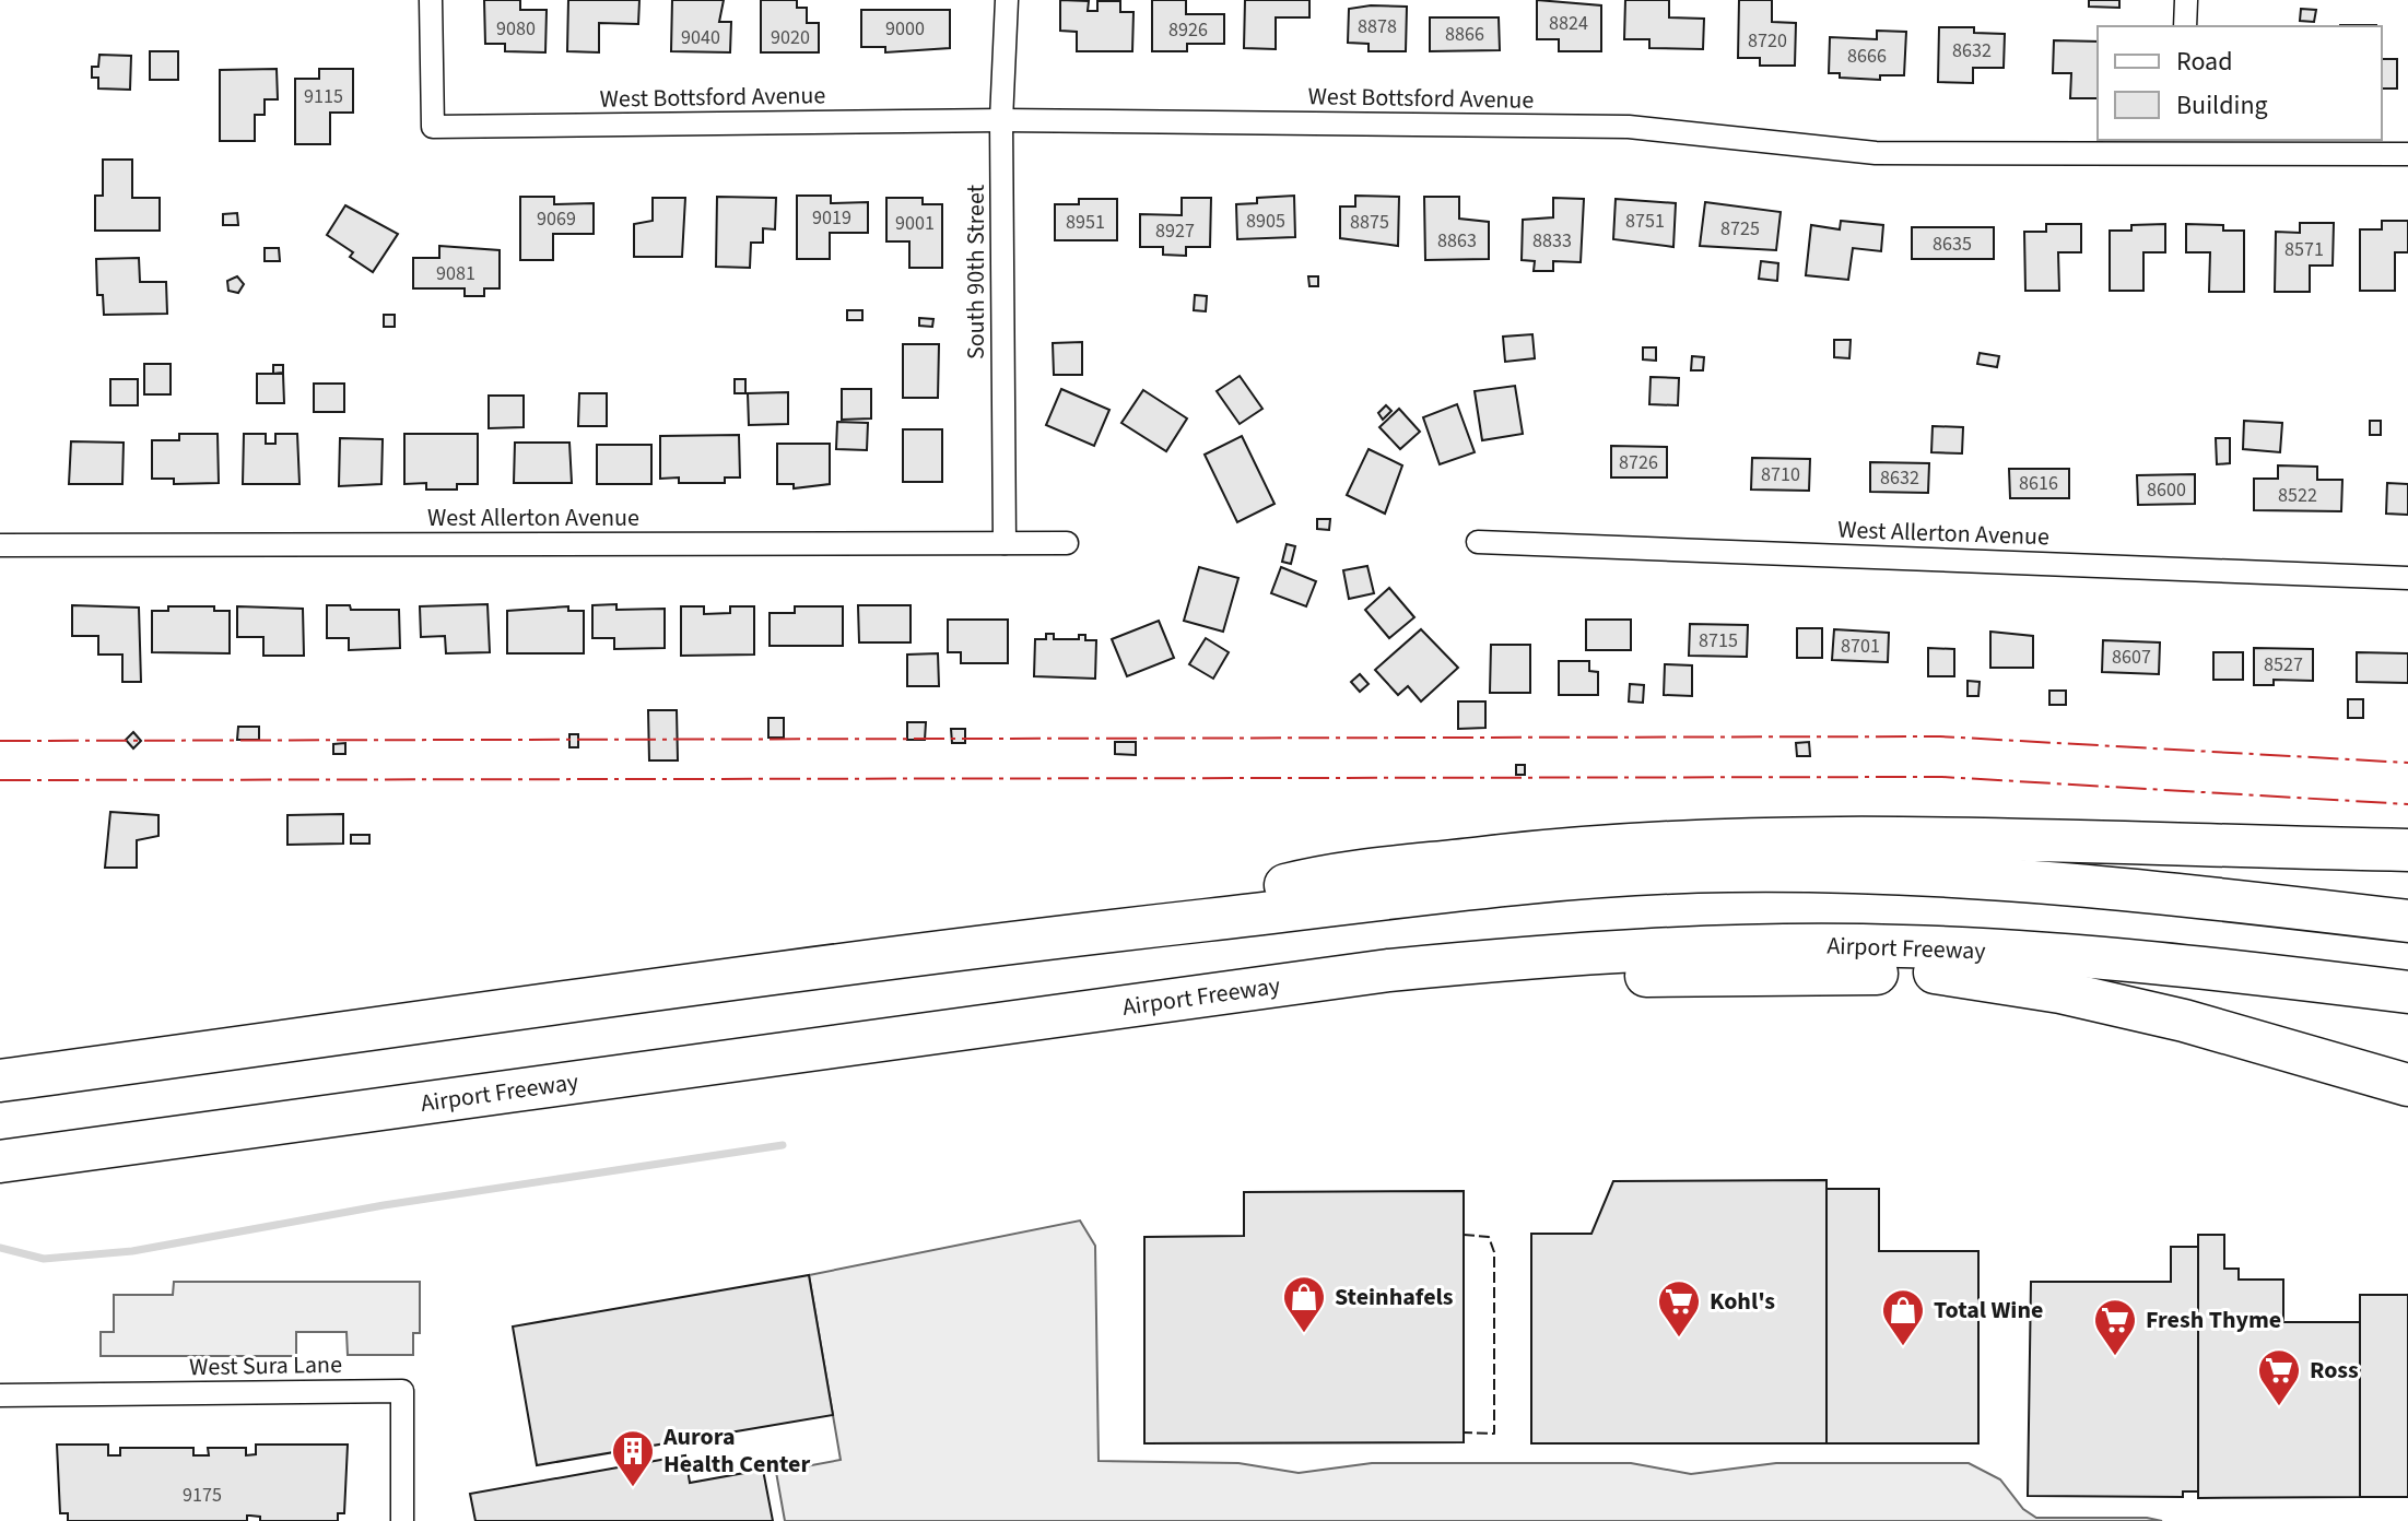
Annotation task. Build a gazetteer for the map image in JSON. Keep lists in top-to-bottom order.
{
  "streets": {
    "highway": ["Airport Freeway"],
    "street": [
      "West Bottsford Avenue",
      "South 90th Street",
      "West Allerton Avenue",
      "West Sura Lane"
    ]
  },
  "crossings": [
    ["West Bottsford Avenue", "South 90th Street"],
    ["South 90th Street", "West Allerton Avenue"]
  ],
  "places": {
    "shop": ["Steinhafels", "Total Wine"],
    "supermarket": ["Kohl's", "Fresh Thyme", "Ross"],
    "building": ["Aurora Health Center"]
  },
  "house_numbers": [
    "8824",
    "8878",
    "9080",
    "9000",
    "8926",
    "8866",
    "9040",
    "9020",
    "8720",
    "8632",
    "8666",
    "9115",
    "9019",
    "9069",
    "8905",
    "8751",
    "8951",
    "8875",
    "9001",
    "8725",
    "8927",
    "8863",
    "8833",
    "8635",
    "8571",
    "9081",
    "8726",
    "8710",
    "8632",
    "8616",
    "8600",
    "8522",
    "8715",
    "8701",
    "8607",
    "8527",
    "9175"
  ],
  "legend": ["Road", "Building"]
}
